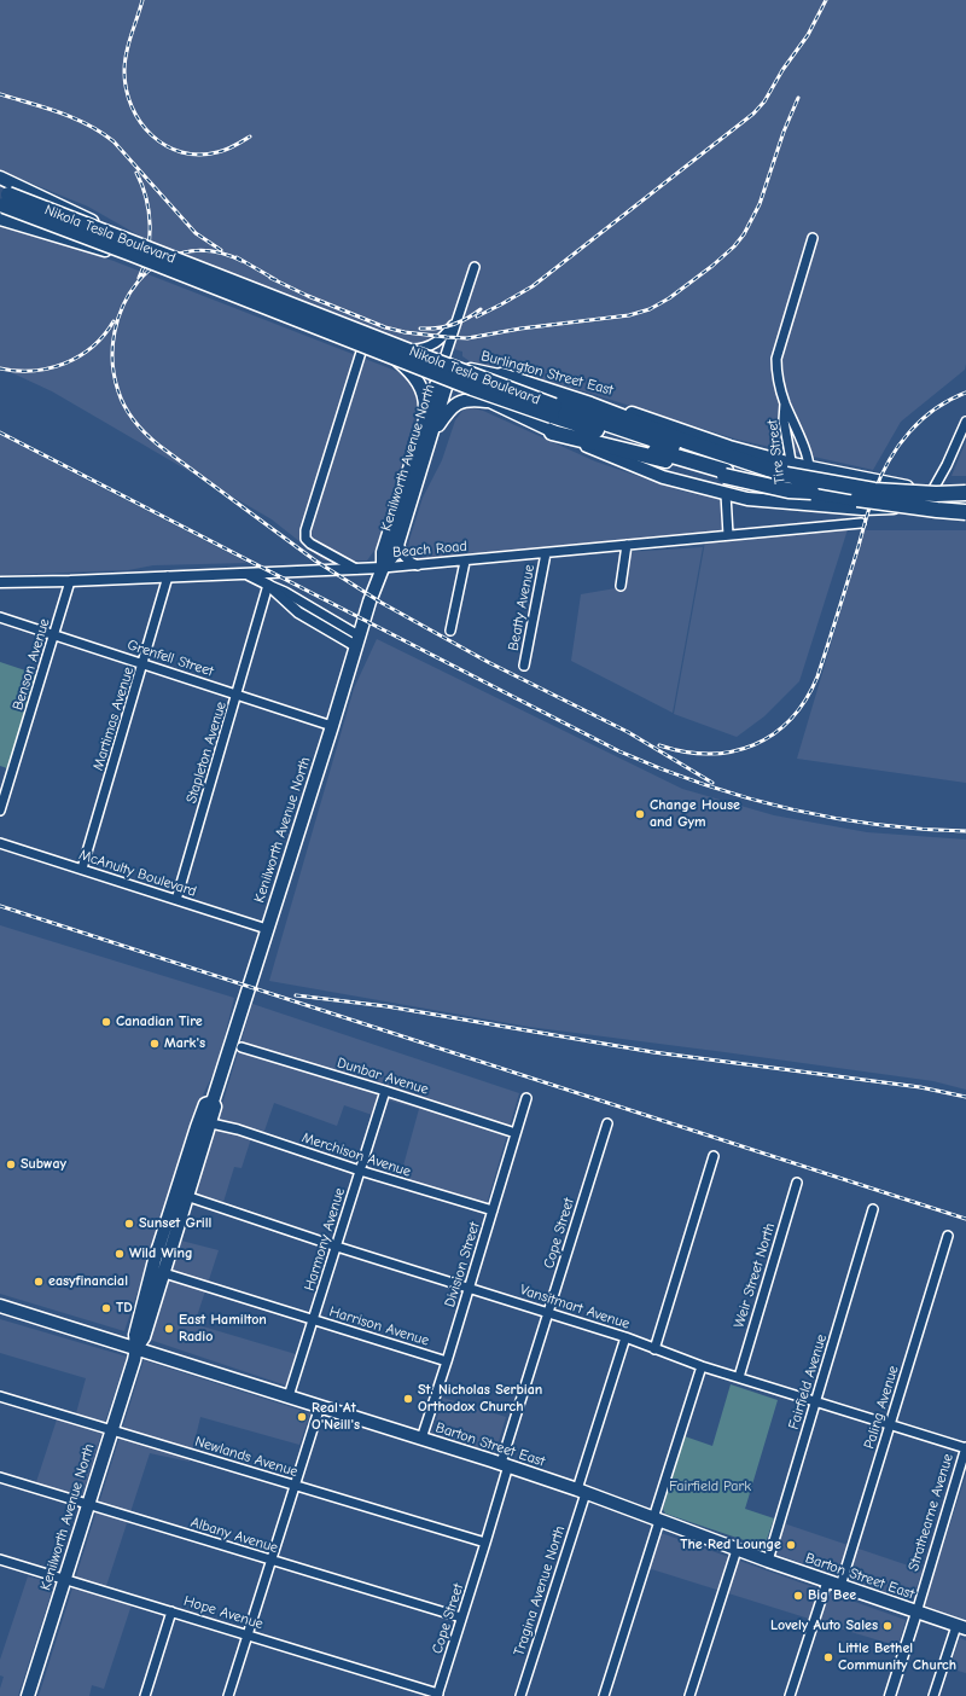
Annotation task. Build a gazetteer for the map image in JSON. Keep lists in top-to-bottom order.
{
  "streets": {
    "highway": ["Nikola Tesla Boulevard"],
    "main road": ["Burlington Street East", "Kenilworth Avenue North", "Barton Street East"],
    "street": [
      "Tire Street",
      "Beach Road",
      "Beatty Avenue",
      "Grenfell Street",
      "Benson Avenue",
      "Martimas Avenue",
      "Stapleton Avenue",
      "McAnulty Boulevard",
      "Dunbar Avenue",
      "Merchison Avenue",
      "Cope Street",
      "Harmony Avenue",
      "Division Street",
      "Weir Street North",
      "Vansitmart Avenue",
      "Harrison Avenue",
      "Fairfield Avenue",
      "Paling Avenue",
      "Newlands Avenue",
      "Strathearne Avenue",
      "Albany Avenue",
      "Tragina Avenue North",
      "Hope Avenue"
    ]
  },
  "crossings": [
    ["Nikola Tesla Boulevard", "Burlington Street East"],
    ["Burlington Street East", "Tire Street"],
    ["Burlington Street East", "Kenilworth Avenue North"],
    ["Kenilworth Avenue North", "Beach Road"],
    ["Kenilworth Avenue North", "Grenfell Street"],
    ["Kenilworth Avenue North", "McAnulty Boulevard"],
    ["Kenilworth Avenue North", "Merchison Avenue"],
    ["Kenilworth Avenue North", "Vansitmart Avenue"],
    ["Kenilworth Avenue North", "Harrison Avenue"],
    ["Kenilworth Avenue North", "Barton Street East"],
    ["Kenilworth Avenue North", "Newlands Avenue"],
    ["Kenilworth Avenue North", "Albany Avenue"],
    ["Kenilworth Avenue North", "Hope Avenue"],
    ["Beach Road", "Beatty Avenue"],
    ["Beach Road", "Benson Avenue"],
    ["Beach Road", "Martimas Avenue"],
    ["Grenfell Street", "Benson Avenue"],
    ["Grenfell Street", "Martimas Avenue"],
    ["Grenfell Street", "Stapleton Avenue"],
    ["Martimas Avenue", "McAnulty Boulevard"],
    ["Stapleton Avenue", "McAnulty Boulevard"],
    ["Dunbar Avenue", "Harmony Avenue"],
    ["Dunbar Avenue", "Division Street"],
    ["Merchison Avenue", "Harmony Avenue"],
    ["Merchison Avenue", "Division Street"],
    ["Cope Street", "Vansitmart Avenue"],
    ["Cope Street", "Barton Street East"],
    ["Cope Street", "Newlands Avenue"],
    ["Cope Street", "Albany Avenue"],
    ["Cope Street", "Hope Avenue"],
    ["Harmony Avenue", "Vansitmart Avenue"],
    ["Harmony Avenue", "Harrison Avenue"],
    ["Harmony Avenue", "Barton Street East"],
    ["Division Street", "Vansitmart Avenue"],
    ["Division Street", "Harrison Avenue"],
    ["Division Street", "Barton Street East"],
    ["Weir Street North", "Vansitmart Avenue"],
    ["Vansitmart Avenue", "Fairfield Avenue"],
    ["Vansitmart Avenue", "Paling Avenue"],
    ["Vansitmart Avenue", "Strathearne Avenue"],
    ["Vansitmart Avenue", "Tragina Avenue North"],
    ["Fairfield Avenue", "Barton Street East"],
    ["Paling Avenue", "Barton Street East"],
    ["Barton Street East", "Strathearne Avenue"],
    ["Barton Street East", "Tragina Avenue North"]
  ],
  "parks": ["Fairfield Park"],
  "places": [
    "Change House and Gym",
    "Canadian Tire",
    "Mark's",
    "Subway",
    "Sunset Grill",
    "Wild Wing",
    "easyfinancial",
    "TD",
    "East Hamilton Radio",
    "St. Nicholas Serbian Orthodox Church",
    "Real At O'Neill's",
    "The Red Lounge",
    "Big Bee",
    "Lovely Auto Sales",
    "Little Bethel Community Church"
  ]
}
